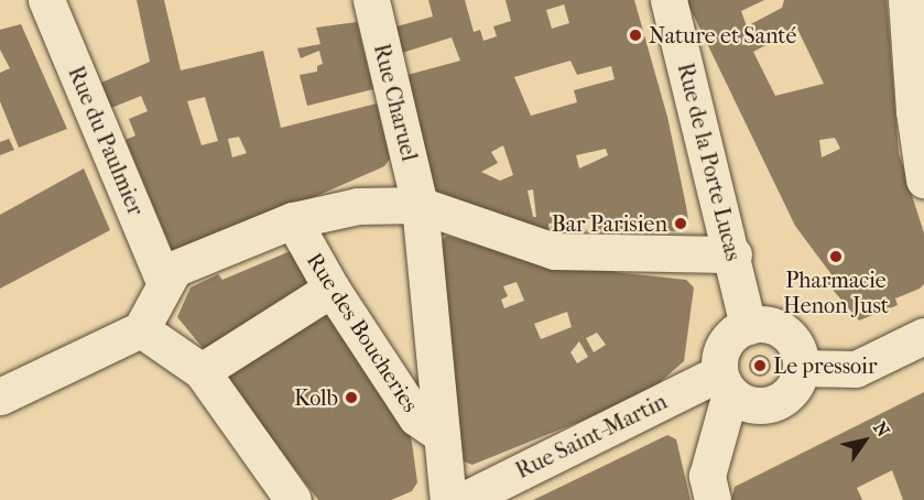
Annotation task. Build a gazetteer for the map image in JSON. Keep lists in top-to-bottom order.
{
  "streets": {
    "street": [
      "Rue Charuel",
      "Rue du Paulmier",
      "Rue de la Porte Lucas",
      "Rue des Boucheries",
      "Rue Saint-Martin"
    ]
  },
  "crossings": [
    ["Rue Charuel", "Rue des Boucheries"],
    ["Rue de la Porte Lucas", "Rue Saint-Martin"]
  ],
  "places": [
    "Nature et Santé",
    "Bar Parisien",
    "Pharmacie Henon Just",
    "Le pressoir",
    "Kolb"
  ],
  "north": "top right"
}
